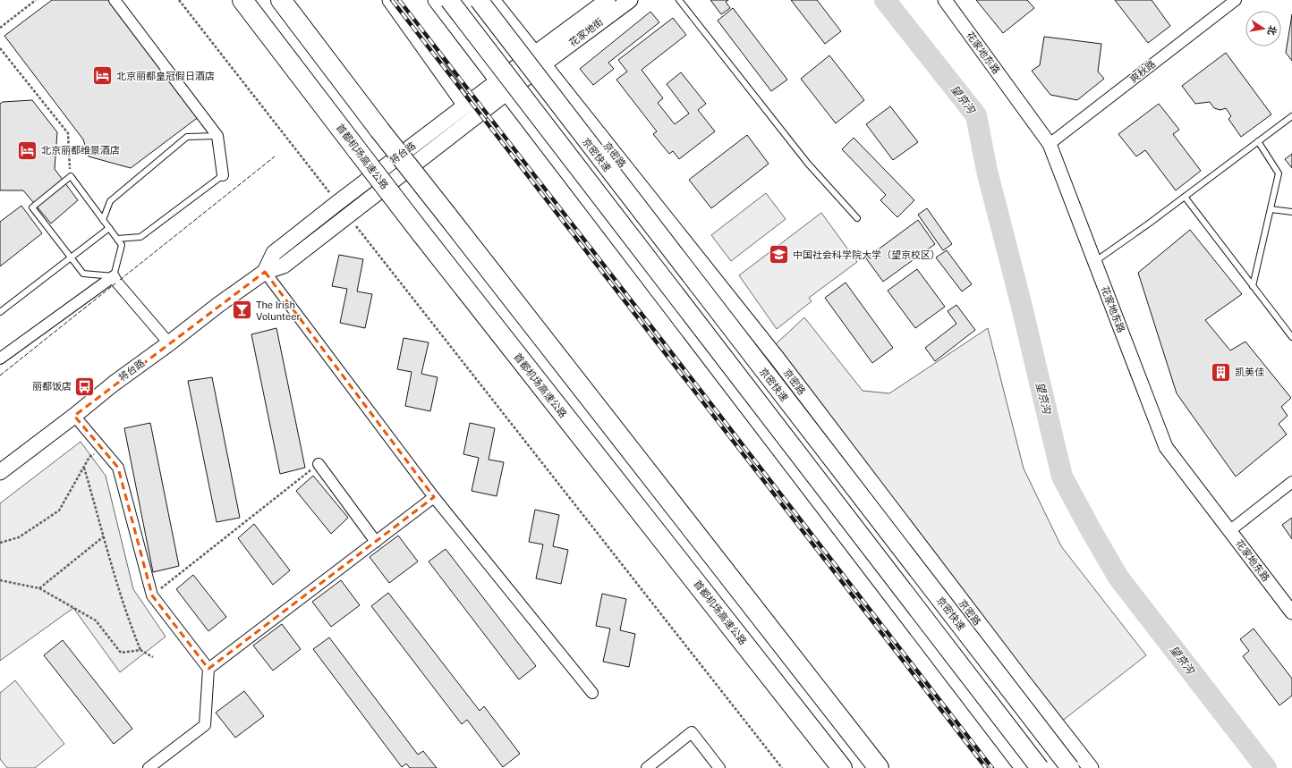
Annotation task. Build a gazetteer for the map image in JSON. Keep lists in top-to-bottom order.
{
  "streets": {
    "highway": ["京密快速", "首都机场高速公路"],
    "main road": ["花家地街", "将台路", "京密路"],
    "street": ["花家地东路", "爽秋路"]
  },
  "crossings": [
    ["花家地街", "京密路"],
    ["花家地东路", "爽秋路"]
  ],
  "water": ["望京沟"],
  "places": {
    "hotel": ["北京丽都皇冠假日酒店", "北京丽都维景酒店"],
    "school or university": ["中国社会科学院大学（望京校区）"],
    "bar": ["The Irish Volunteer"],
    "building": ["凯美佳"],
    "bus stop": ["丽都饭店"]
  },
  "north": "right"
}
